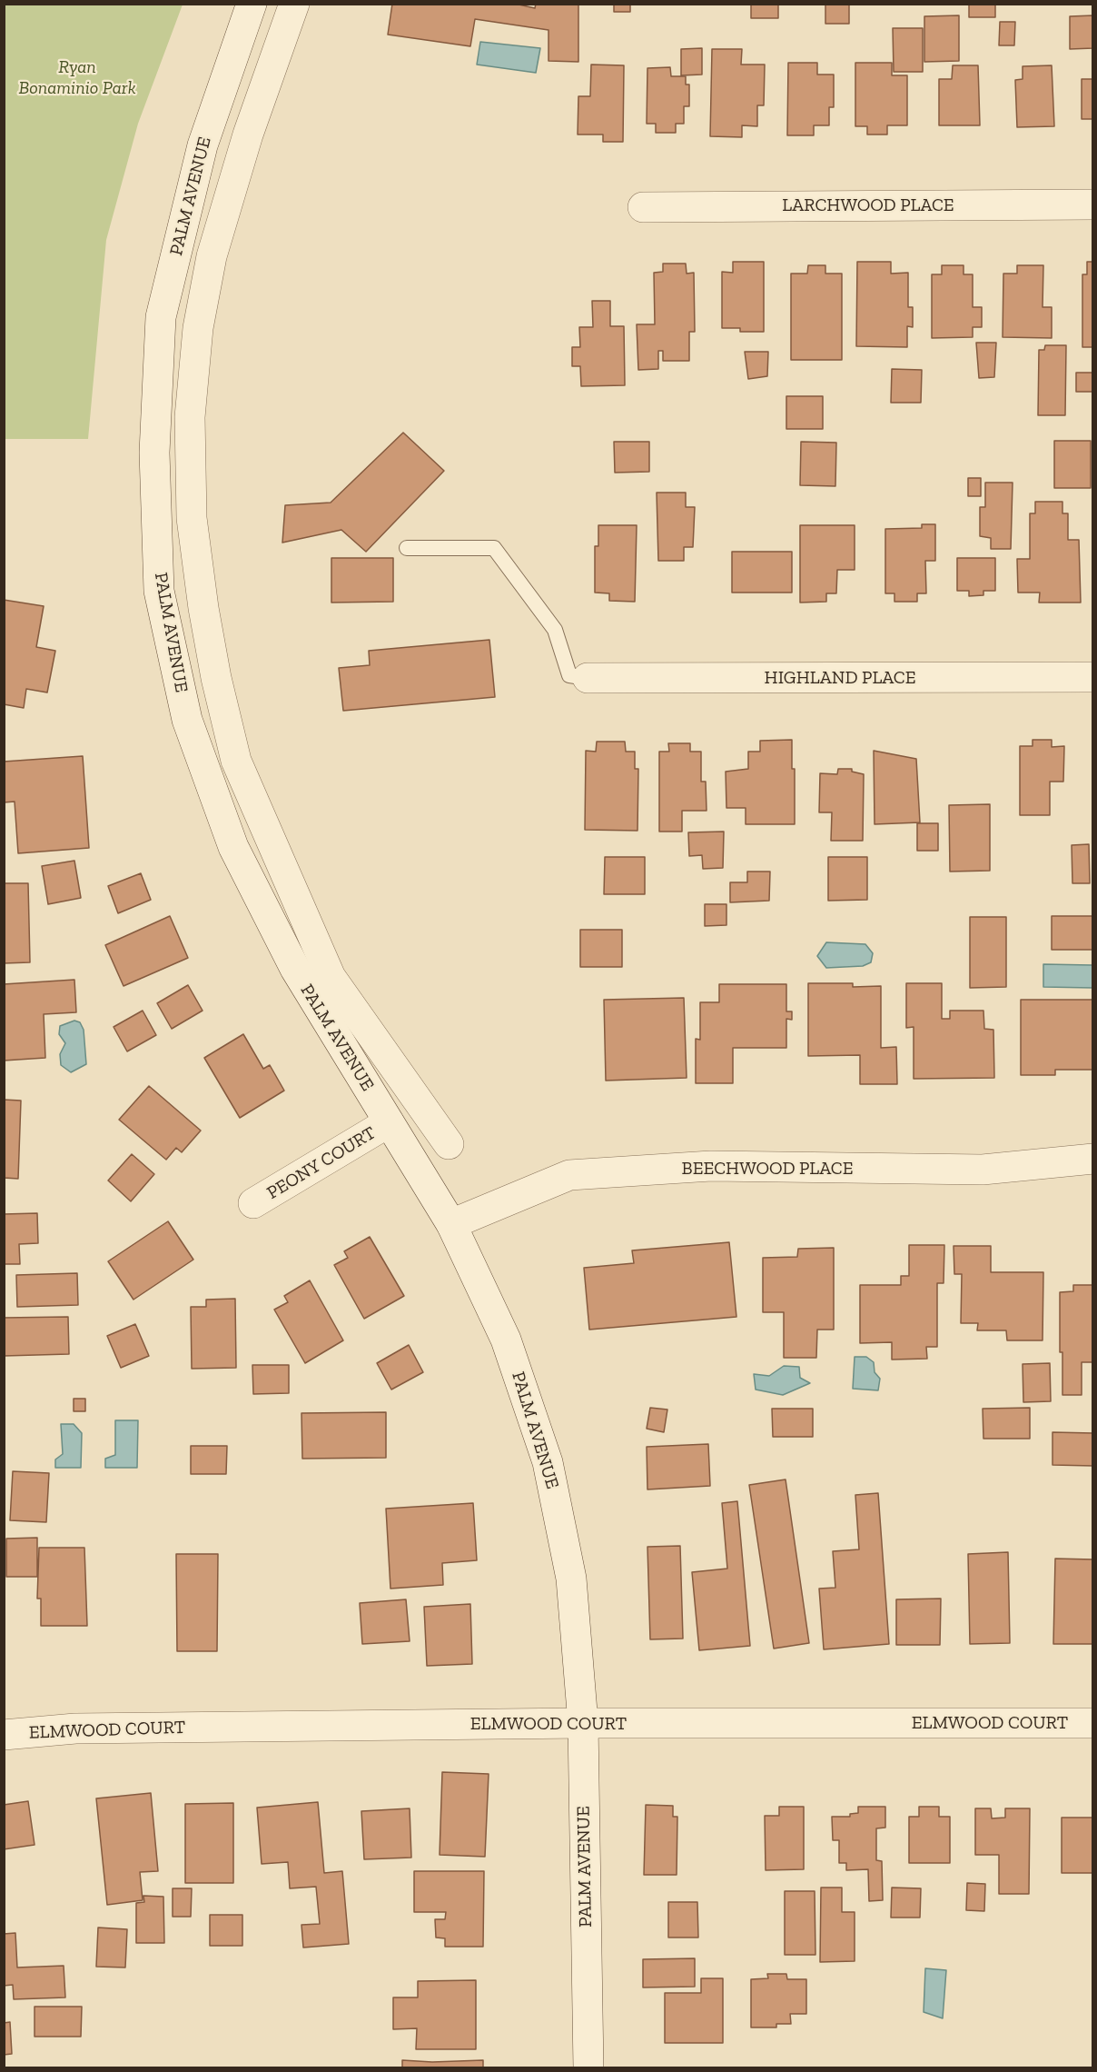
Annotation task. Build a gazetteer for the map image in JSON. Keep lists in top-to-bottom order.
{
  "streets": {
    "street": [
      "PALM AVENUE",
      "LARCHWOOD PLACE",
      "HIGHLAND PLACE",
      "PEONY COURT",
      "BEECHWOOD PLACE",
      "ELMWOOD COURT"
    ]
  },
  "crossings": [
    ["PALM AVENUE", "PEONY COURT"],
    ["PALM AVENUE", "BEECHWOOD PLACE"],
    ["PALM AVENUE", "ELMWOOD COURT"]
  ],
  "parks": ["Ryan Bonaminio Park"]
}
